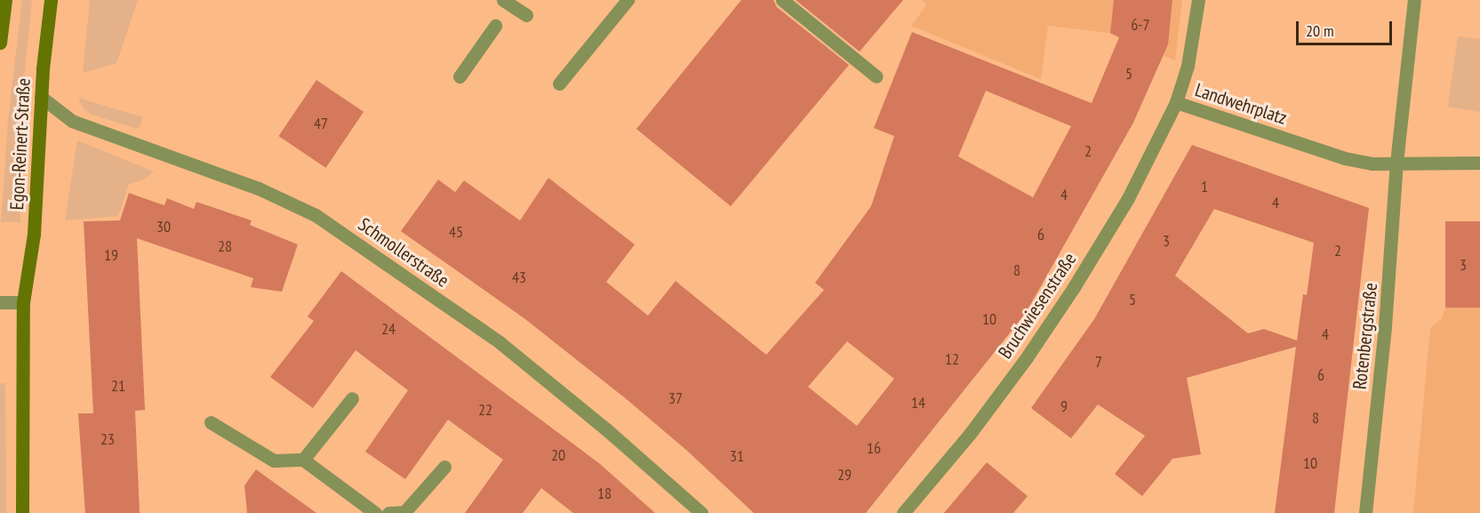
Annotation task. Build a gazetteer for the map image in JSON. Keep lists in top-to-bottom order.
{
  "streets": {
    "main road": ["Egon-Reinert-Straße"],
    "street": [
      "Landwehrplatz",
      "Schmollerstraße",
      "Bruchwiesenstraße",
      "Rotenbergstraße"
    ]
  },
  "crossings": [
    ["Landwehrplatz", "Bruchwiesenstraße"],
    ["Landwehrplatz", "Rotenbergstraße"],
    ["Egon-Reinert-Straße", "Schmollerstraße"]
  ],
  "house_numbers": [
    "6-7",
    "5",
    "47",
    "2",
    "1",
    "4",
    "4",
    "30",
    "45",
    "6",
    "3",
    "28",
    "2",
    "19",
    "3",
    "8",
    "43",
    "5",
    "10",
    "24",
    "4",
    "12",
    "7",
    "6",
    "21",
    "37",
    "14",
    "9",
    "22",
    "8",
    "23",
    "16",
    "20",
    "31",
    "10",
    "29",
    "18"
  ],
  "scale_bar": "20 m"
}
